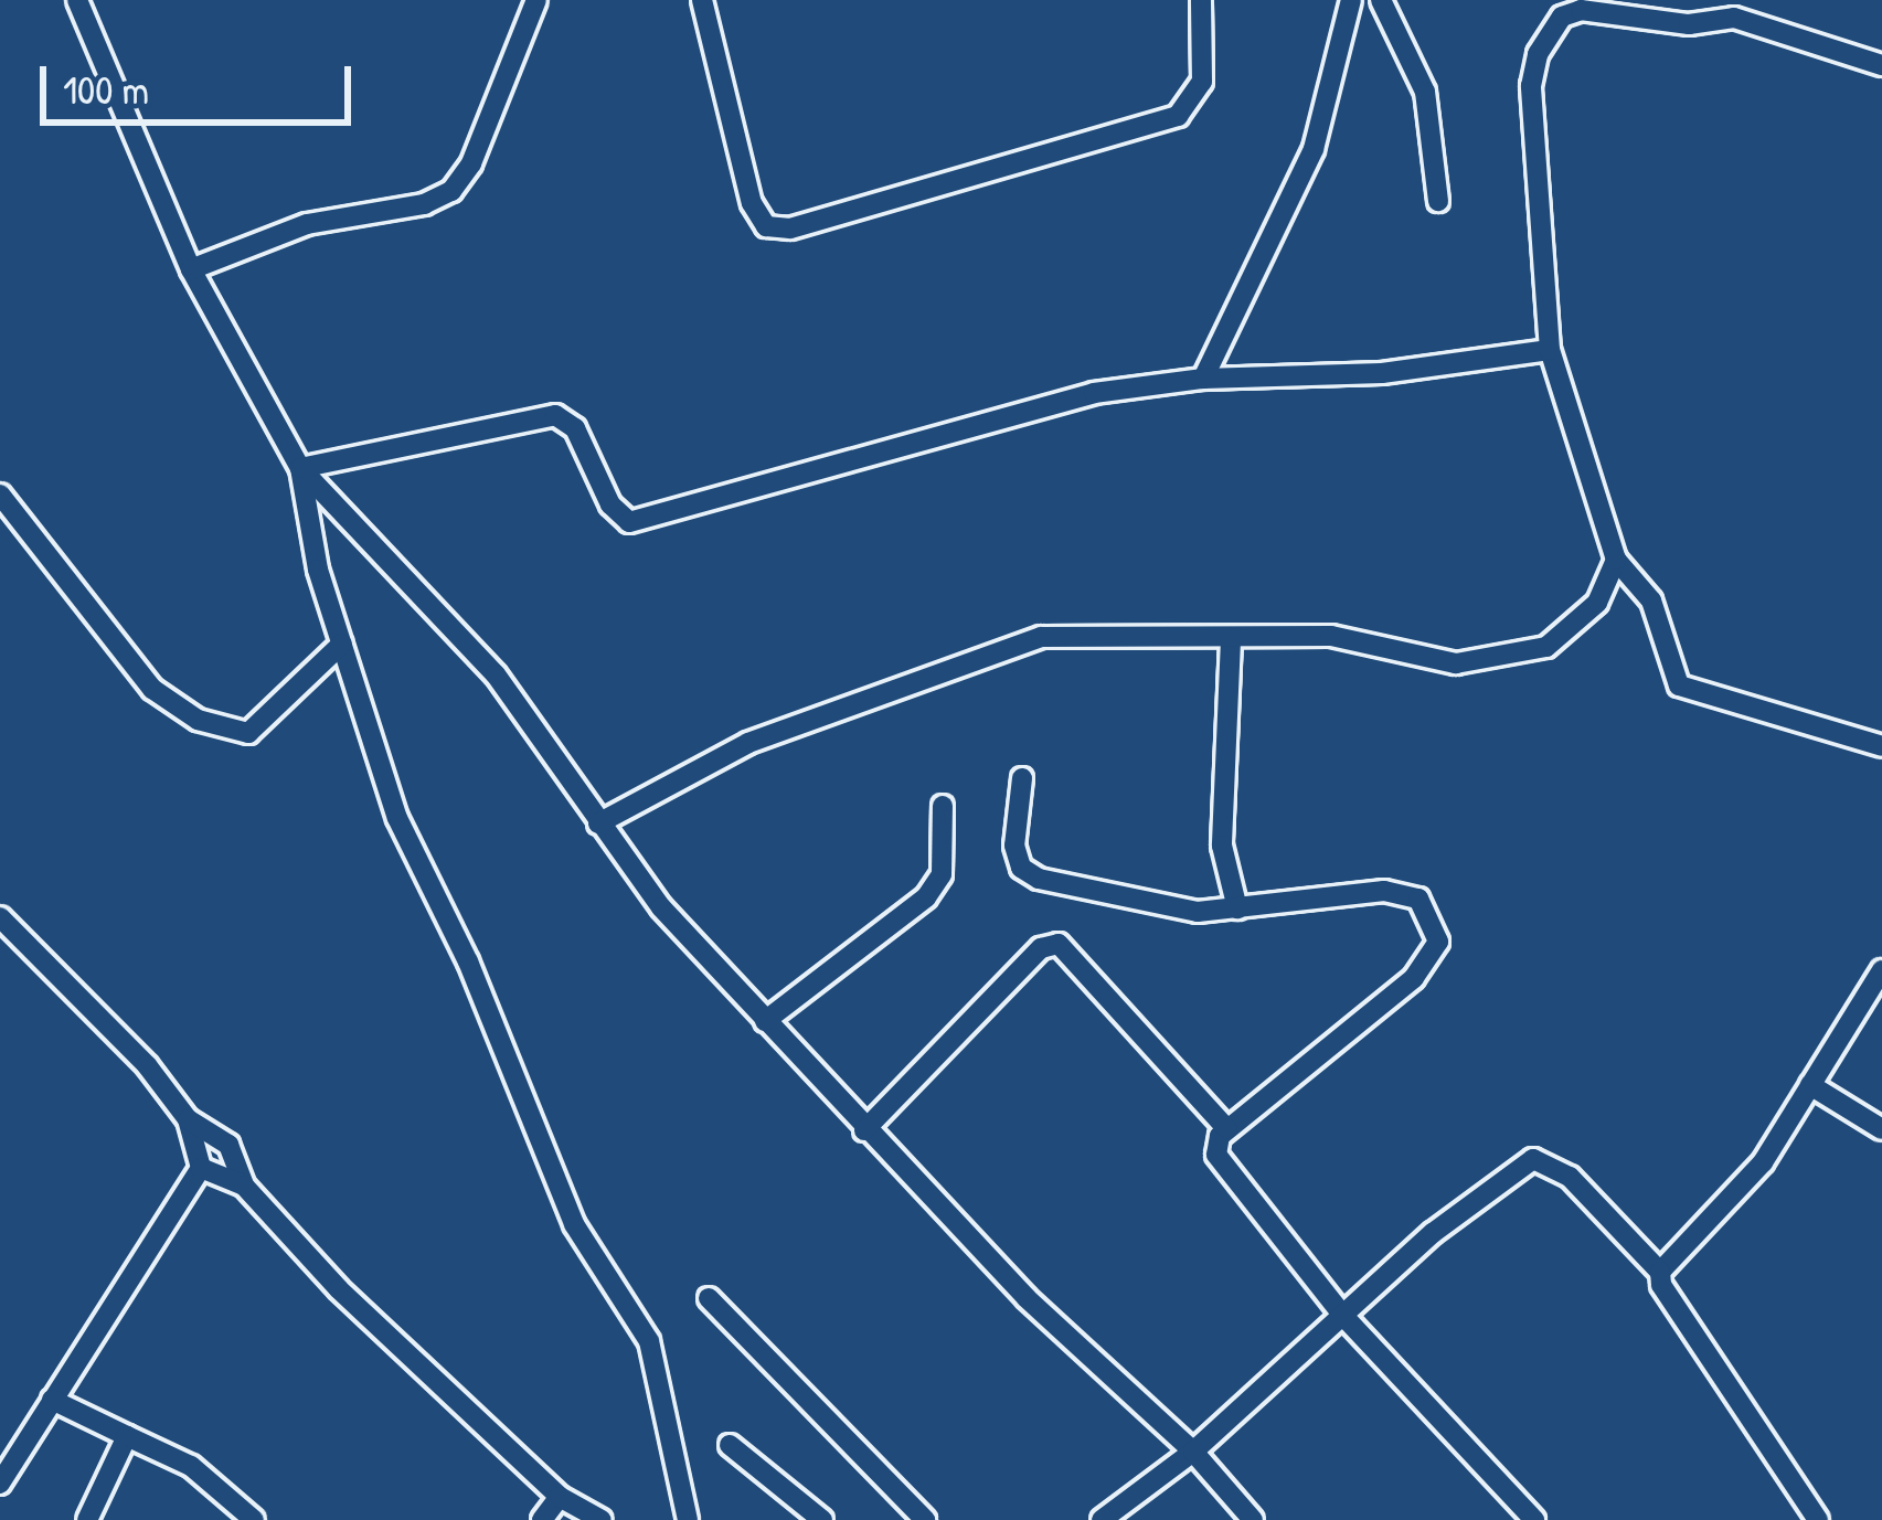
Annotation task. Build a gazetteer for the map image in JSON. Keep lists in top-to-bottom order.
{
  "scale_bar": "100 m"
}
